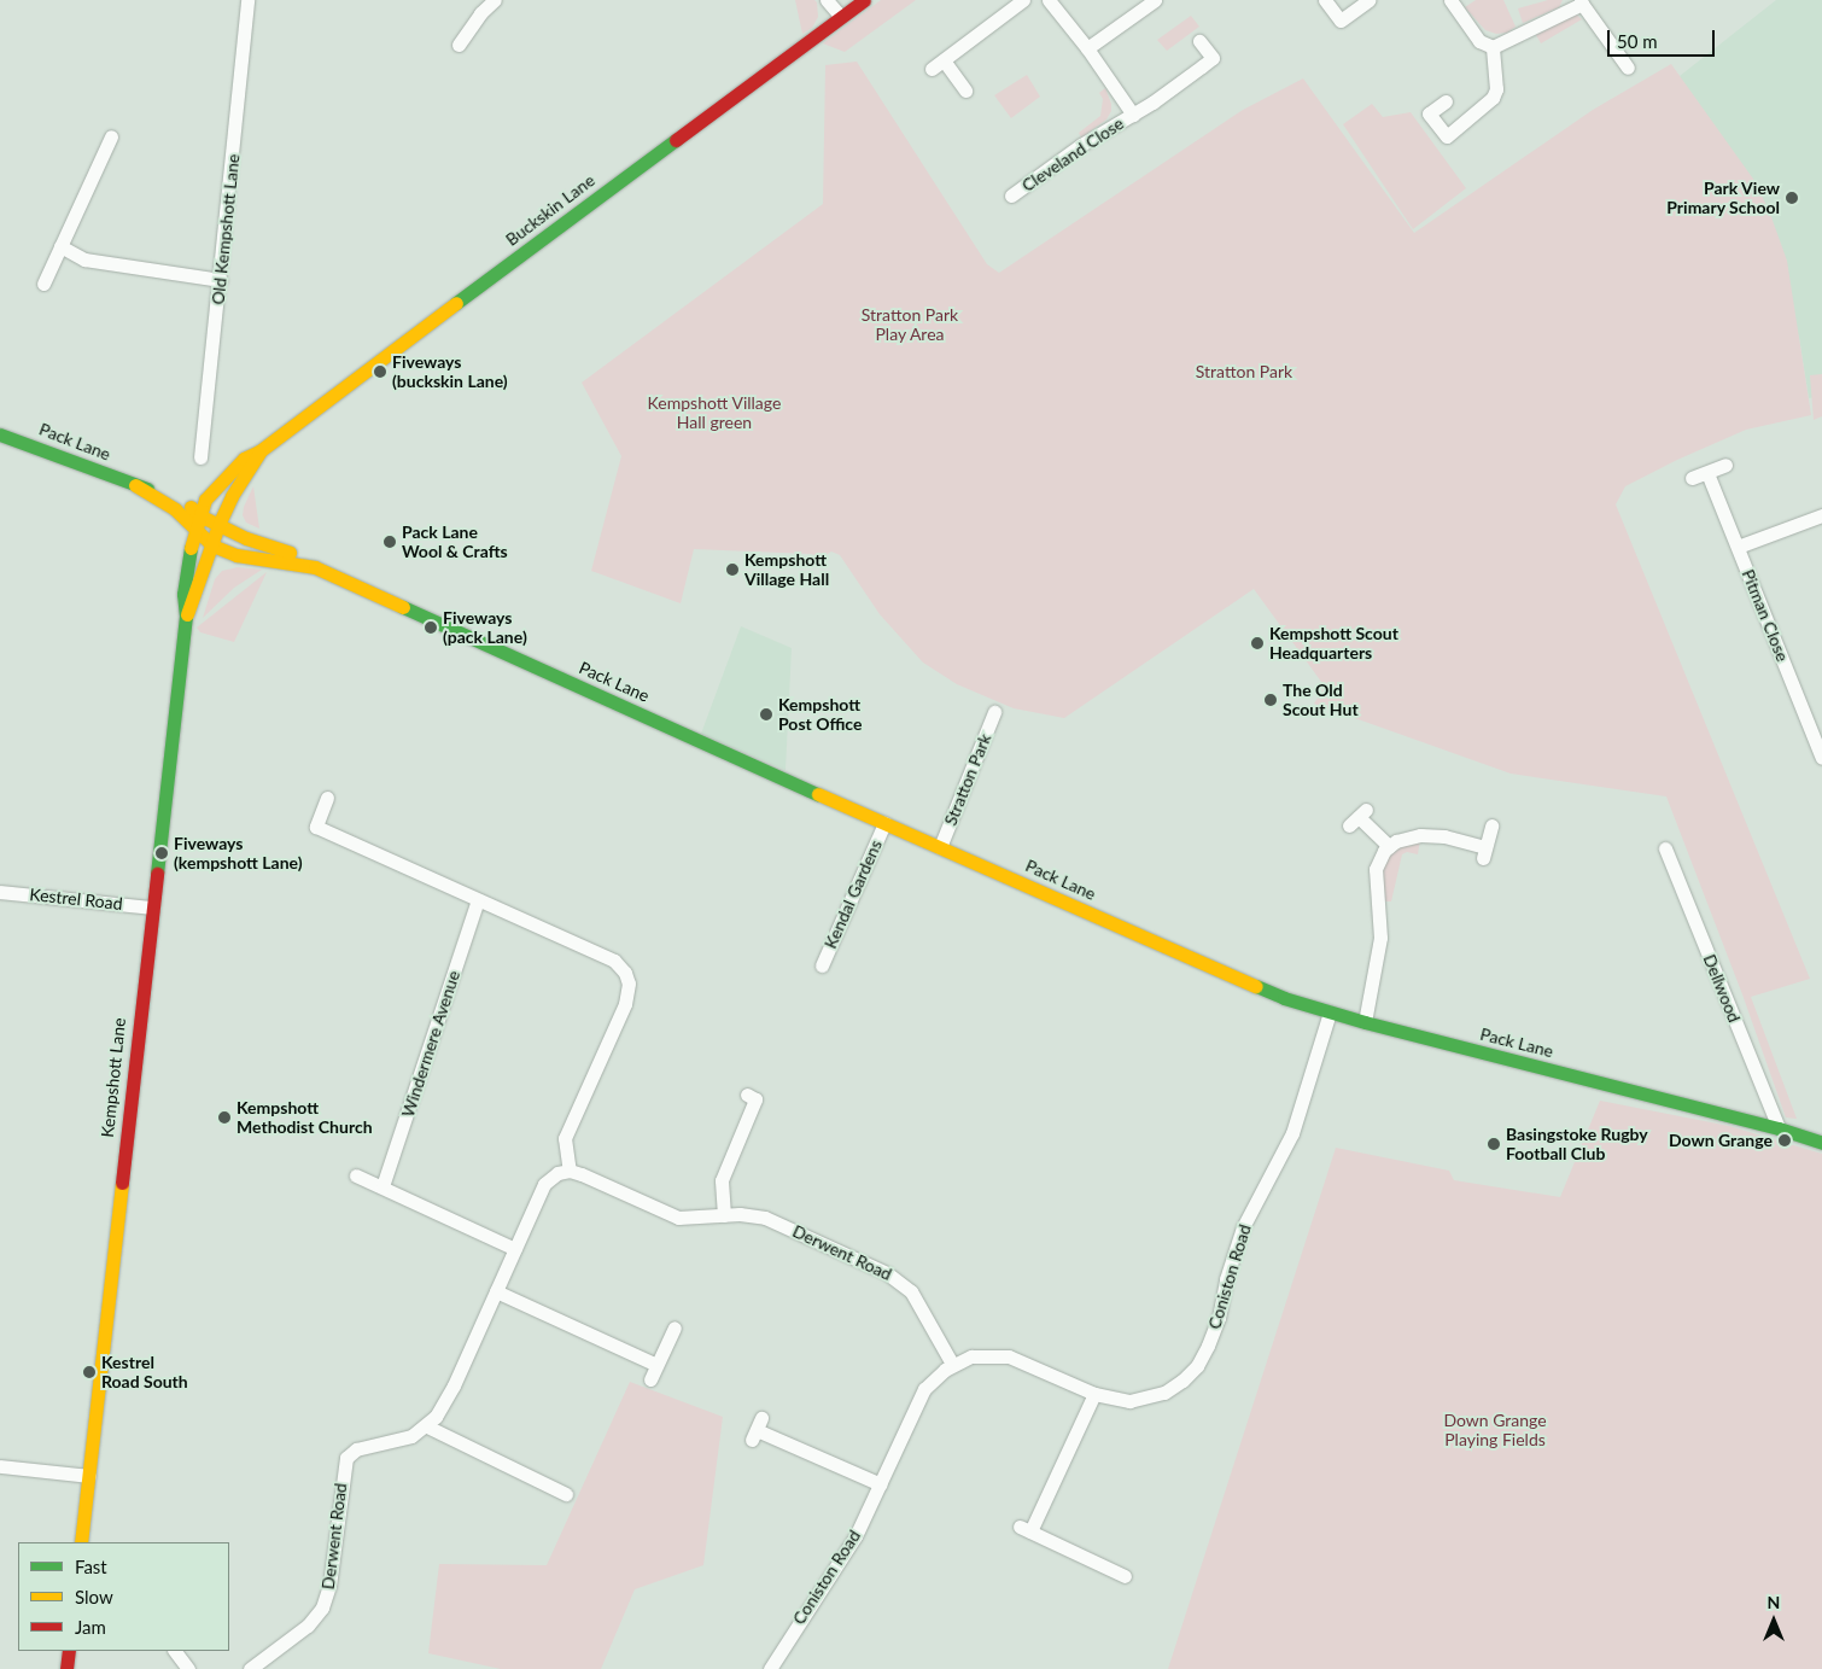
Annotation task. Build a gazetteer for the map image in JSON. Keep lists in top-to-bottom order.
{
  "streets": {
    "street": [
      "Cleveland Close",
      "Buckskin Lane",
      "Old Kempshott Lane",
      "Pack Lane",
      "Pitman Close",
      "Stratton Park",
      "Kendal Gardens",
      "Kestrel Road",
      "Dellwood",
      "Windermere Avenue",
      "Kempshott Lane",
      "Derwent Road",
      "Coniston Road"
    ]
  },
  "crossings": [
    ["Buckskin Lane", "Pack Lane"],
    ["Buckskin Lane", "Kempshott Lane"],
    ["Pack Lane", "Stratton Park"],
    ["Pack Lane", "Kendal Gardens"],
    ["Pack Lane", "Dellwood"],
    ["Pack Lane", "Kempshott Lane"],
    ["Pack Lane", "Coniston Road"],
    ["Kestrel Road", "Kempshott Lane"],
    ["Derwent Road", "Coniston Road"]
  ],
  "parks": [
    "Stratton Park Play Area",
    "Stratton Park",
    "Kempshott Village Hall green",
    "Down Grange Playing Fields"
  ],
  "places": [
    "Park View Primary School",
    "Fiveways (buckskin Lane)",
    "Pack Lane Wool & Crafts",
    "Kempshott Village Hall",
    "Fiveways (pack Lane)",
    "Kempshott Scout Headquarters",
    "The Old Scout Hut",
    "Kempshott Post Office",
    "Fiveways (kempshott Lane)",
    "Kempshott Methodist Church",
    "Down Grange",
    "Basingstoke Rugby Football Club",
    "Kestrel Road South"
  ],
  "legend": ["Fast", "Slow", "Jam"],
  "scale_bar": "50 m",
  "north": "top"
}
